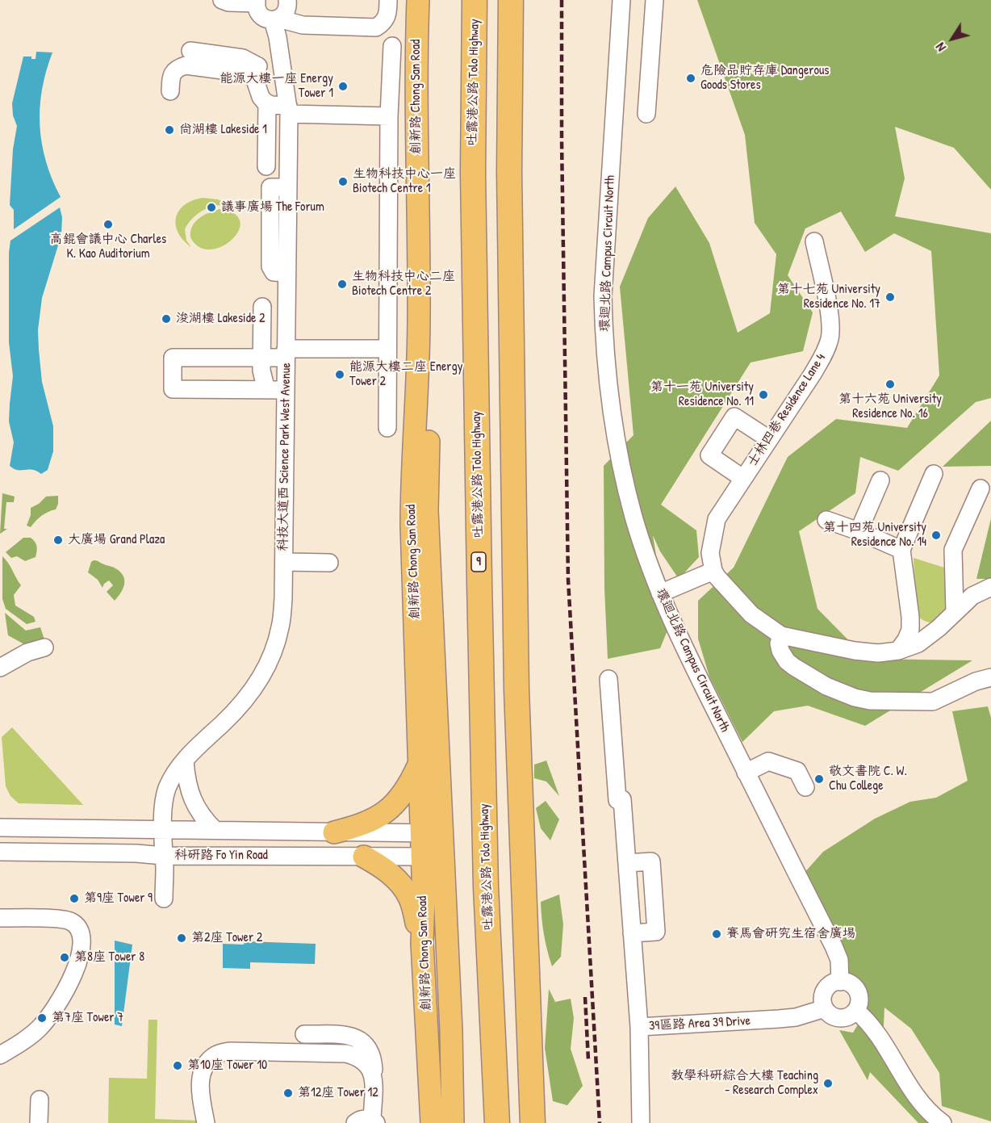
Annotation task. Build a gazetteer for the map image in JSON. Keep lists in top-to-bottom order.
{
  "streets": {
    "highway": ["吐露港公路 Tolo Highway", "9"],
    "main road": ["創新路 Chong San Road"],
    "street": [
      "環迴北路 Campus Circuit North",
      "士林四巷 Residence Lane 4",
      "科技大道西 Science Park West Avenue",
      "科研路 Fo Yin Road",
      "39區路 Area 39 Drive"
    ]
  },
  "crossings": [
    ["創新路 Chong San Road", "科研路 Fo Yin Road"],
    ["環迴北路 Campus Circuit North", "39區路 Area 39 Drive"],
    ["科技大道西 Science Park West Avenue", "科研路 Fo Yin Road"]
  ],
  "places": [
    "危險品貯存庫 Dangerous Goods Stores",
    "能源大樓一座 Energy Tower 1",
    "尚湖樓 Lakeside 1",
    "生物科技中心一座 Biotech Centre 1",
    "議事廣場 The Forum",
    "高錕會議中心 Charles K. Kao Auditorium",
    "生物科技中心二座 Biotech Centre 2",
    "第十七苑 University Residence No. 17",
    "浚湖樓 Lakeside 2",
    "能源大樓二座 Energy Tower 2",
    "第十六苑 University Residence No. 16",
    "第十一苑 University Residence No. 11",
    "第十四苑 University Residence No. 14",
    "大廣場 Grand Plaza",
    "敬文書院 C. W. Chu College",
    "第9座 Tower 9",
    "賽馬會研究生宿舍廣埸",
    "第2座 Tower 2",
    "第8座 Tower 8",
    "第7座 Tower 7",
    "第10座 Tower 10",
    "教學科研綜合大樓 Teaching - Research Complex",
    "第12座 Tower 12"
  ],
  "north": "bottom left"
}
